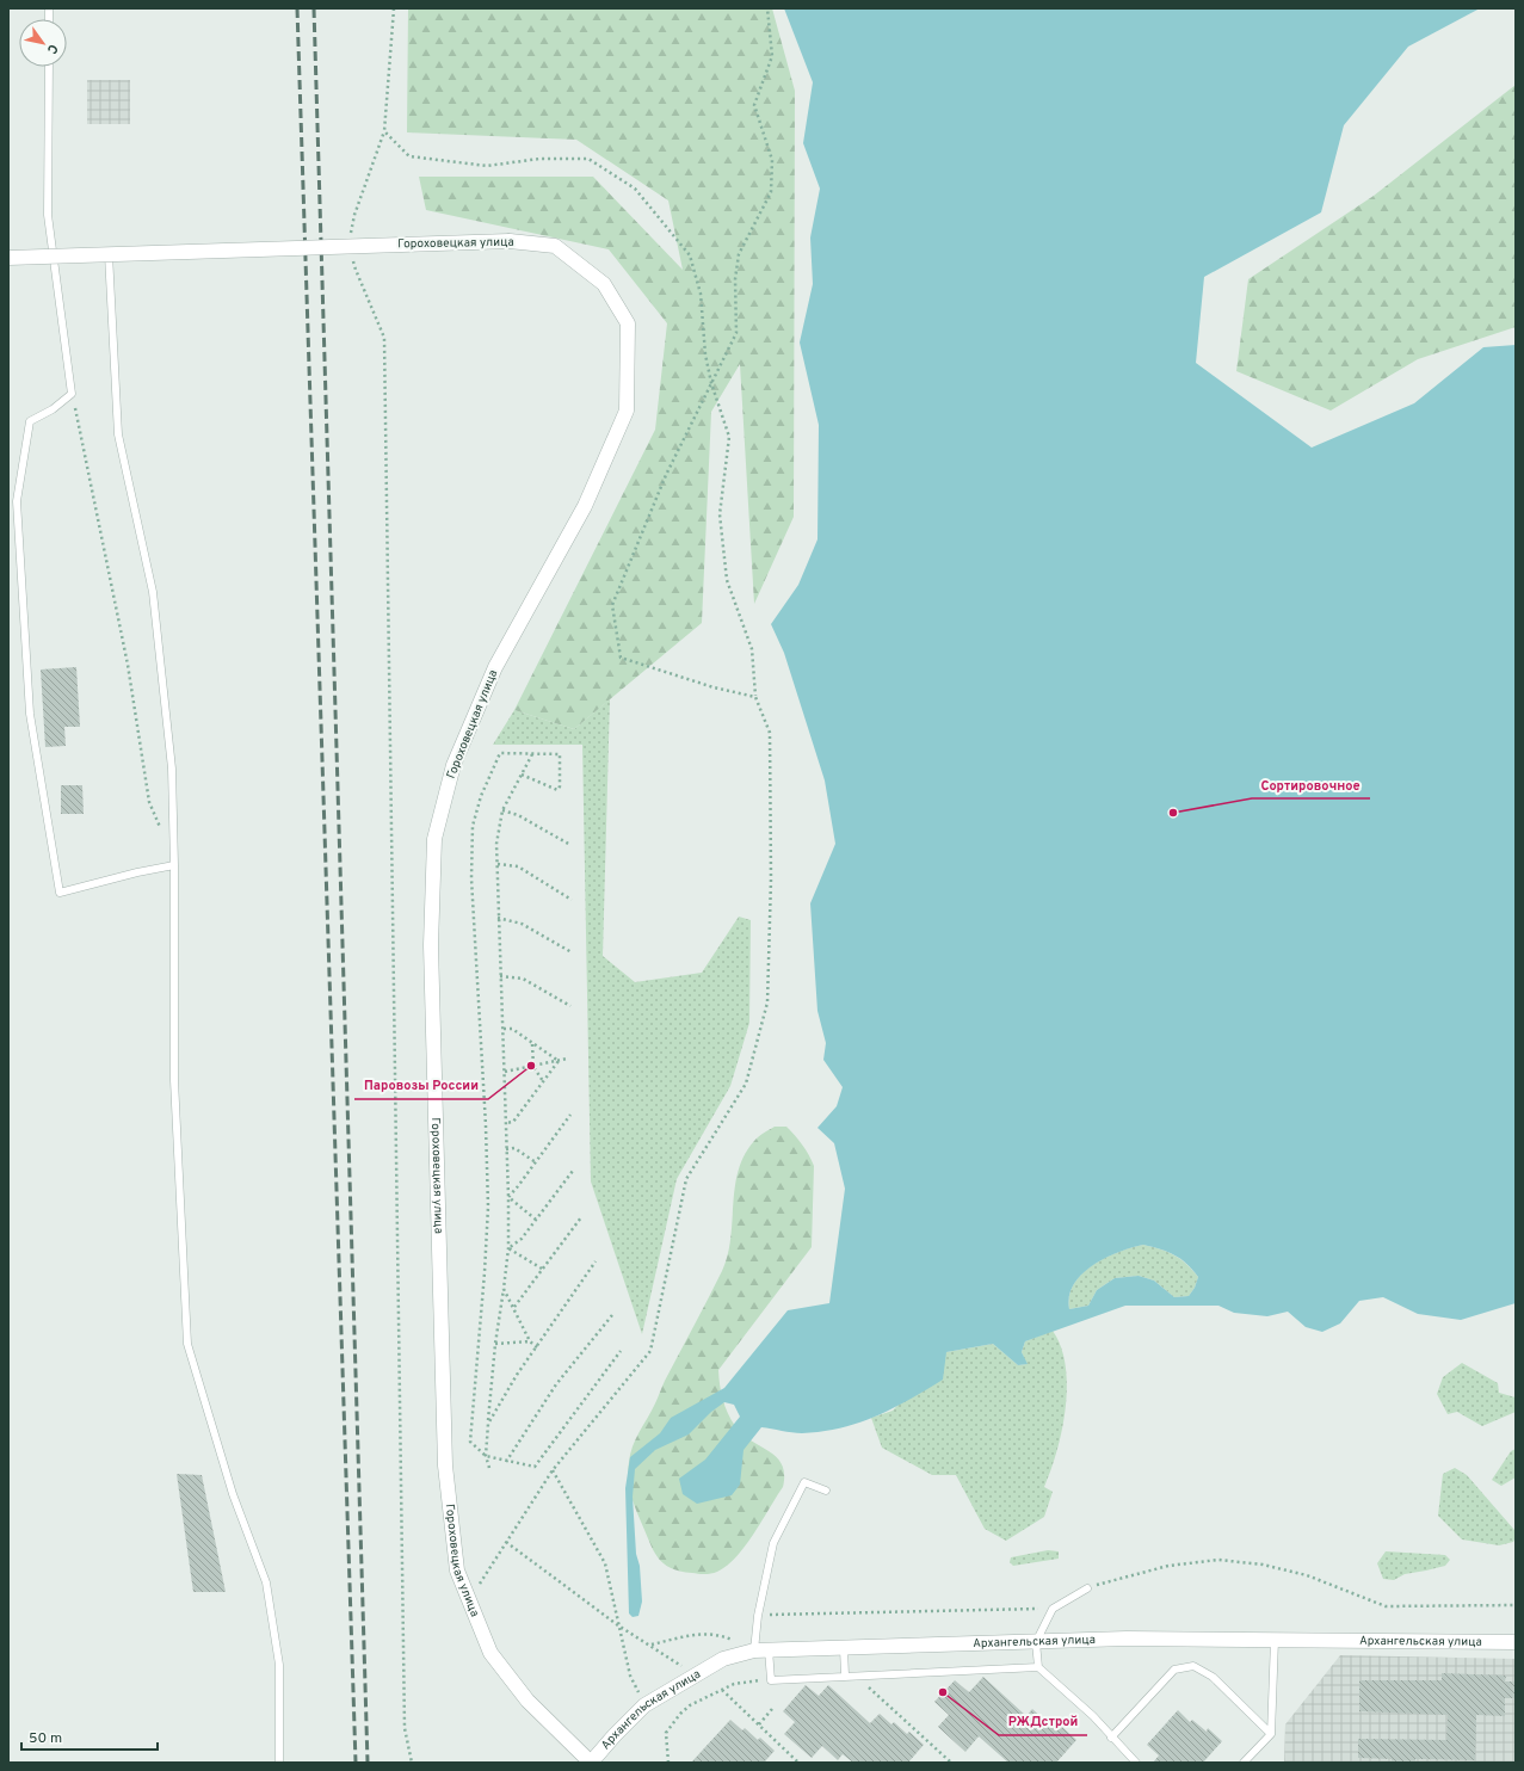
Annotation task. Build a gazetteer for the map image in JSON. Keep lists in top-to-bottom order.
{
  "streets": {
    "street": ["Гороховецкая улица", "Архангельская улица"]
  },
  "crossings": [
    ["Гороховецкая улица", "Архангельская улица"]
  ],
  "places": ["Сортировочное", "Паровозы России", "РЖДстрой"],
  "scale_bar": "50 m",
  "north": "bottom right"
}
